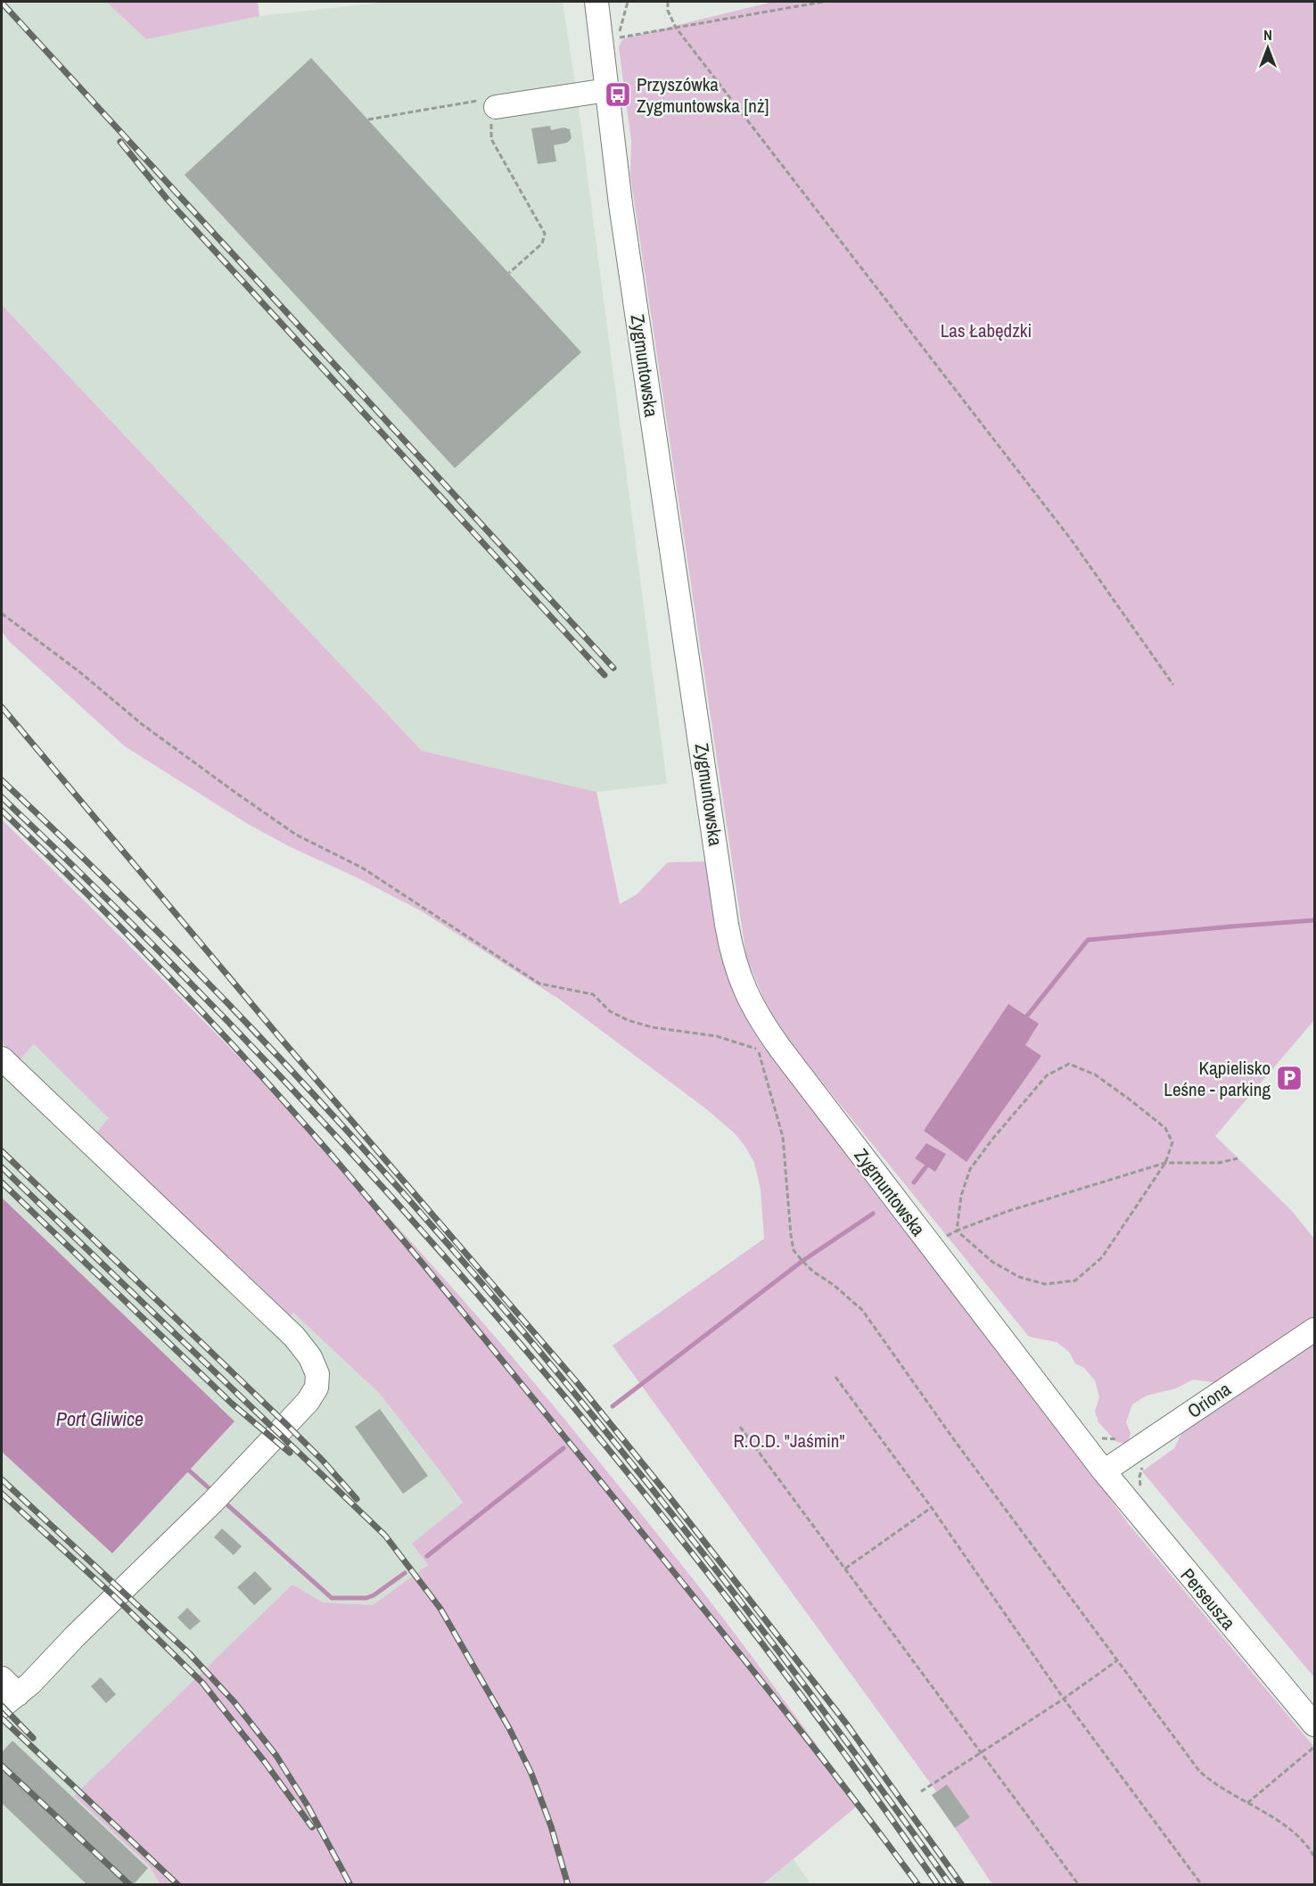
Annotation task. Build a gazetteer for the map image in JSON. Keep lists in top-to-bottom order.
{
  "streets": {
    "street": ["Zygmuntowska", "Oriona", "Perseusza"]
  },
  "crossings": [
    ["Zygmuntowska", "Oriona"],
    ["Zygmuntowska", "Perseusza"],
    ["Oriona", "Perseusza"]
  ],
  "water": ["Port Gliwice"],
  "parks": ["Las Łabędzki", "R.O.D. \"Jaśmin\""],
  "places": {
    "bus stop": ["Przyszówka Zygmuntowska [nż]"],
    "parking": ["Kąpielisko Leśne - parking"]
  },
  "north": "top"
}
